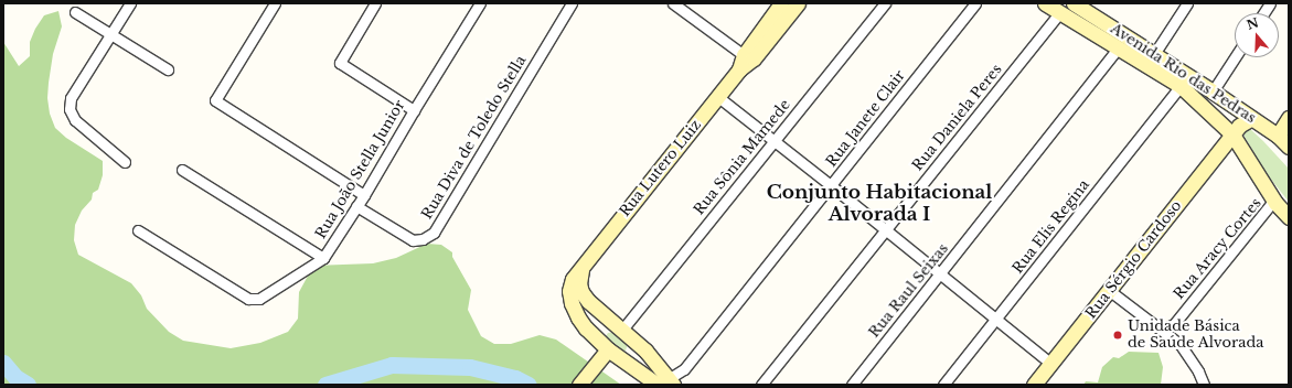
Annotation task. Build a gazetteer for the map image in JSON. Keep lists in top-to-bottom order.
{
  "streets": {
    "street": [
      "Avenida Rio das Pedras",
      "Rua Daniela Peres",
      "Rua Janete Clair",
      "Rua Diva de Toledo Stella",
      "Rua Sônia Mamede",
      "Rua Lutero Luiz",
      "Rua João Stella Junior",
      "Rua Elis Regina",
      "Rua Aracy Cortes",
      "Rua Sérgio Cardoso",
      "Rua Raul Seixas"
    ]
  },
  "crossings": [
    ["Avenida Rio das Pedras", "Rua Daniela Peres"],
    ["Avenida Rio das Pedras", "Rua Elis Regina"],
    ["Avenida Rio das Pedras", "Rua Aracy Cortes"],
    ["Avenida Rio das Pedras", "Rua Sérgio Cardoso"],
    ["Avenida Rio das Pedras", "Rua Raul Seixas"],
    ["Rua Janete Clair", "Rua Lutero Luiz"],
    ["Rua Diva de Toledo Stella", "Rua João Stella Junior"],
    ["Rua Sônia Mamede", "Rua Lutero Luiz"]
  ],
  "districts": ["Conjunto Habitacional Alvorada I"],
  "places": ["Unidade Básica de Saúde Alvorada"],
  "north": "top"
}
